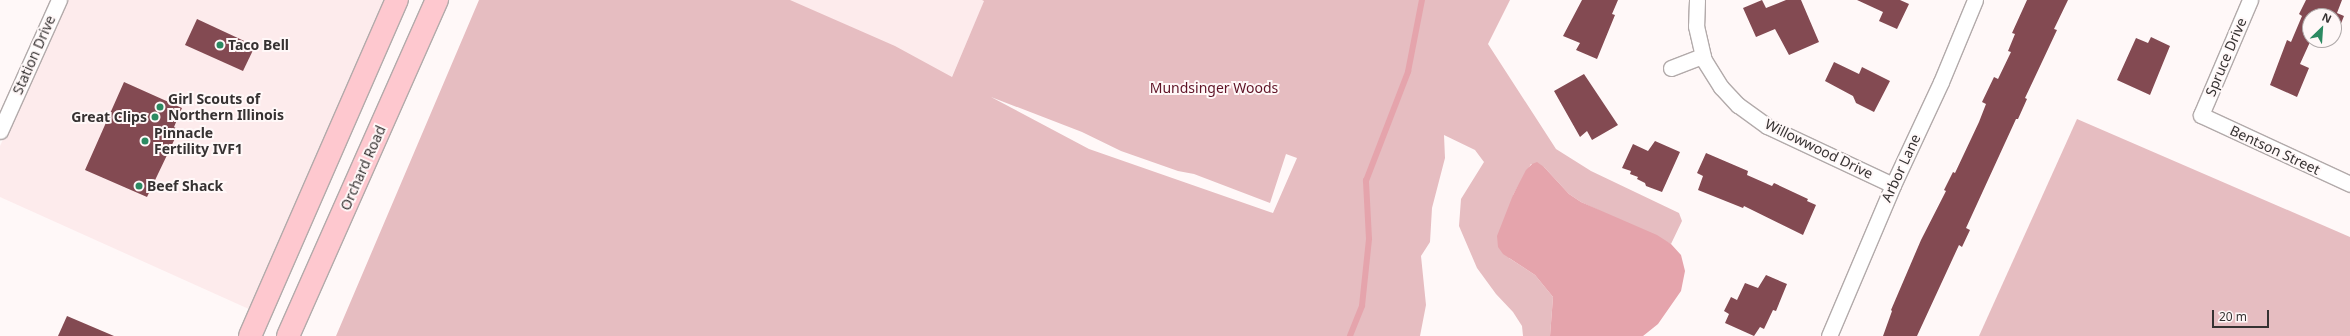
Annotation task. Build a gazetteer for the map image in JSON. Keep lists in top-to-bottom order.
{
  "streets": {
    "main road": ["Orchard Road"],
    "street": [
      "Station Drive",
      "Spruce Drive",
      "Willowwood Drive",
      "Bentson Street",
      "Arbor Lane"
    ]
  },
  "crossings": [
    ["Spruce Drive", "Bentson Street"],
    ["Willowwood Drive", "Arbor Lane"]
  ],
  "parks": ["Mundsinger Woods"],
  "places": [
    "Taco Bell",
    "Girl Scouts of Northern Illinois",
    "Great Clips",
    "Pinnacle Fertility IVF1",
    "Beef Shack"
  ],
  "scale_bar": "20 m",
  "north": "top right"
}
